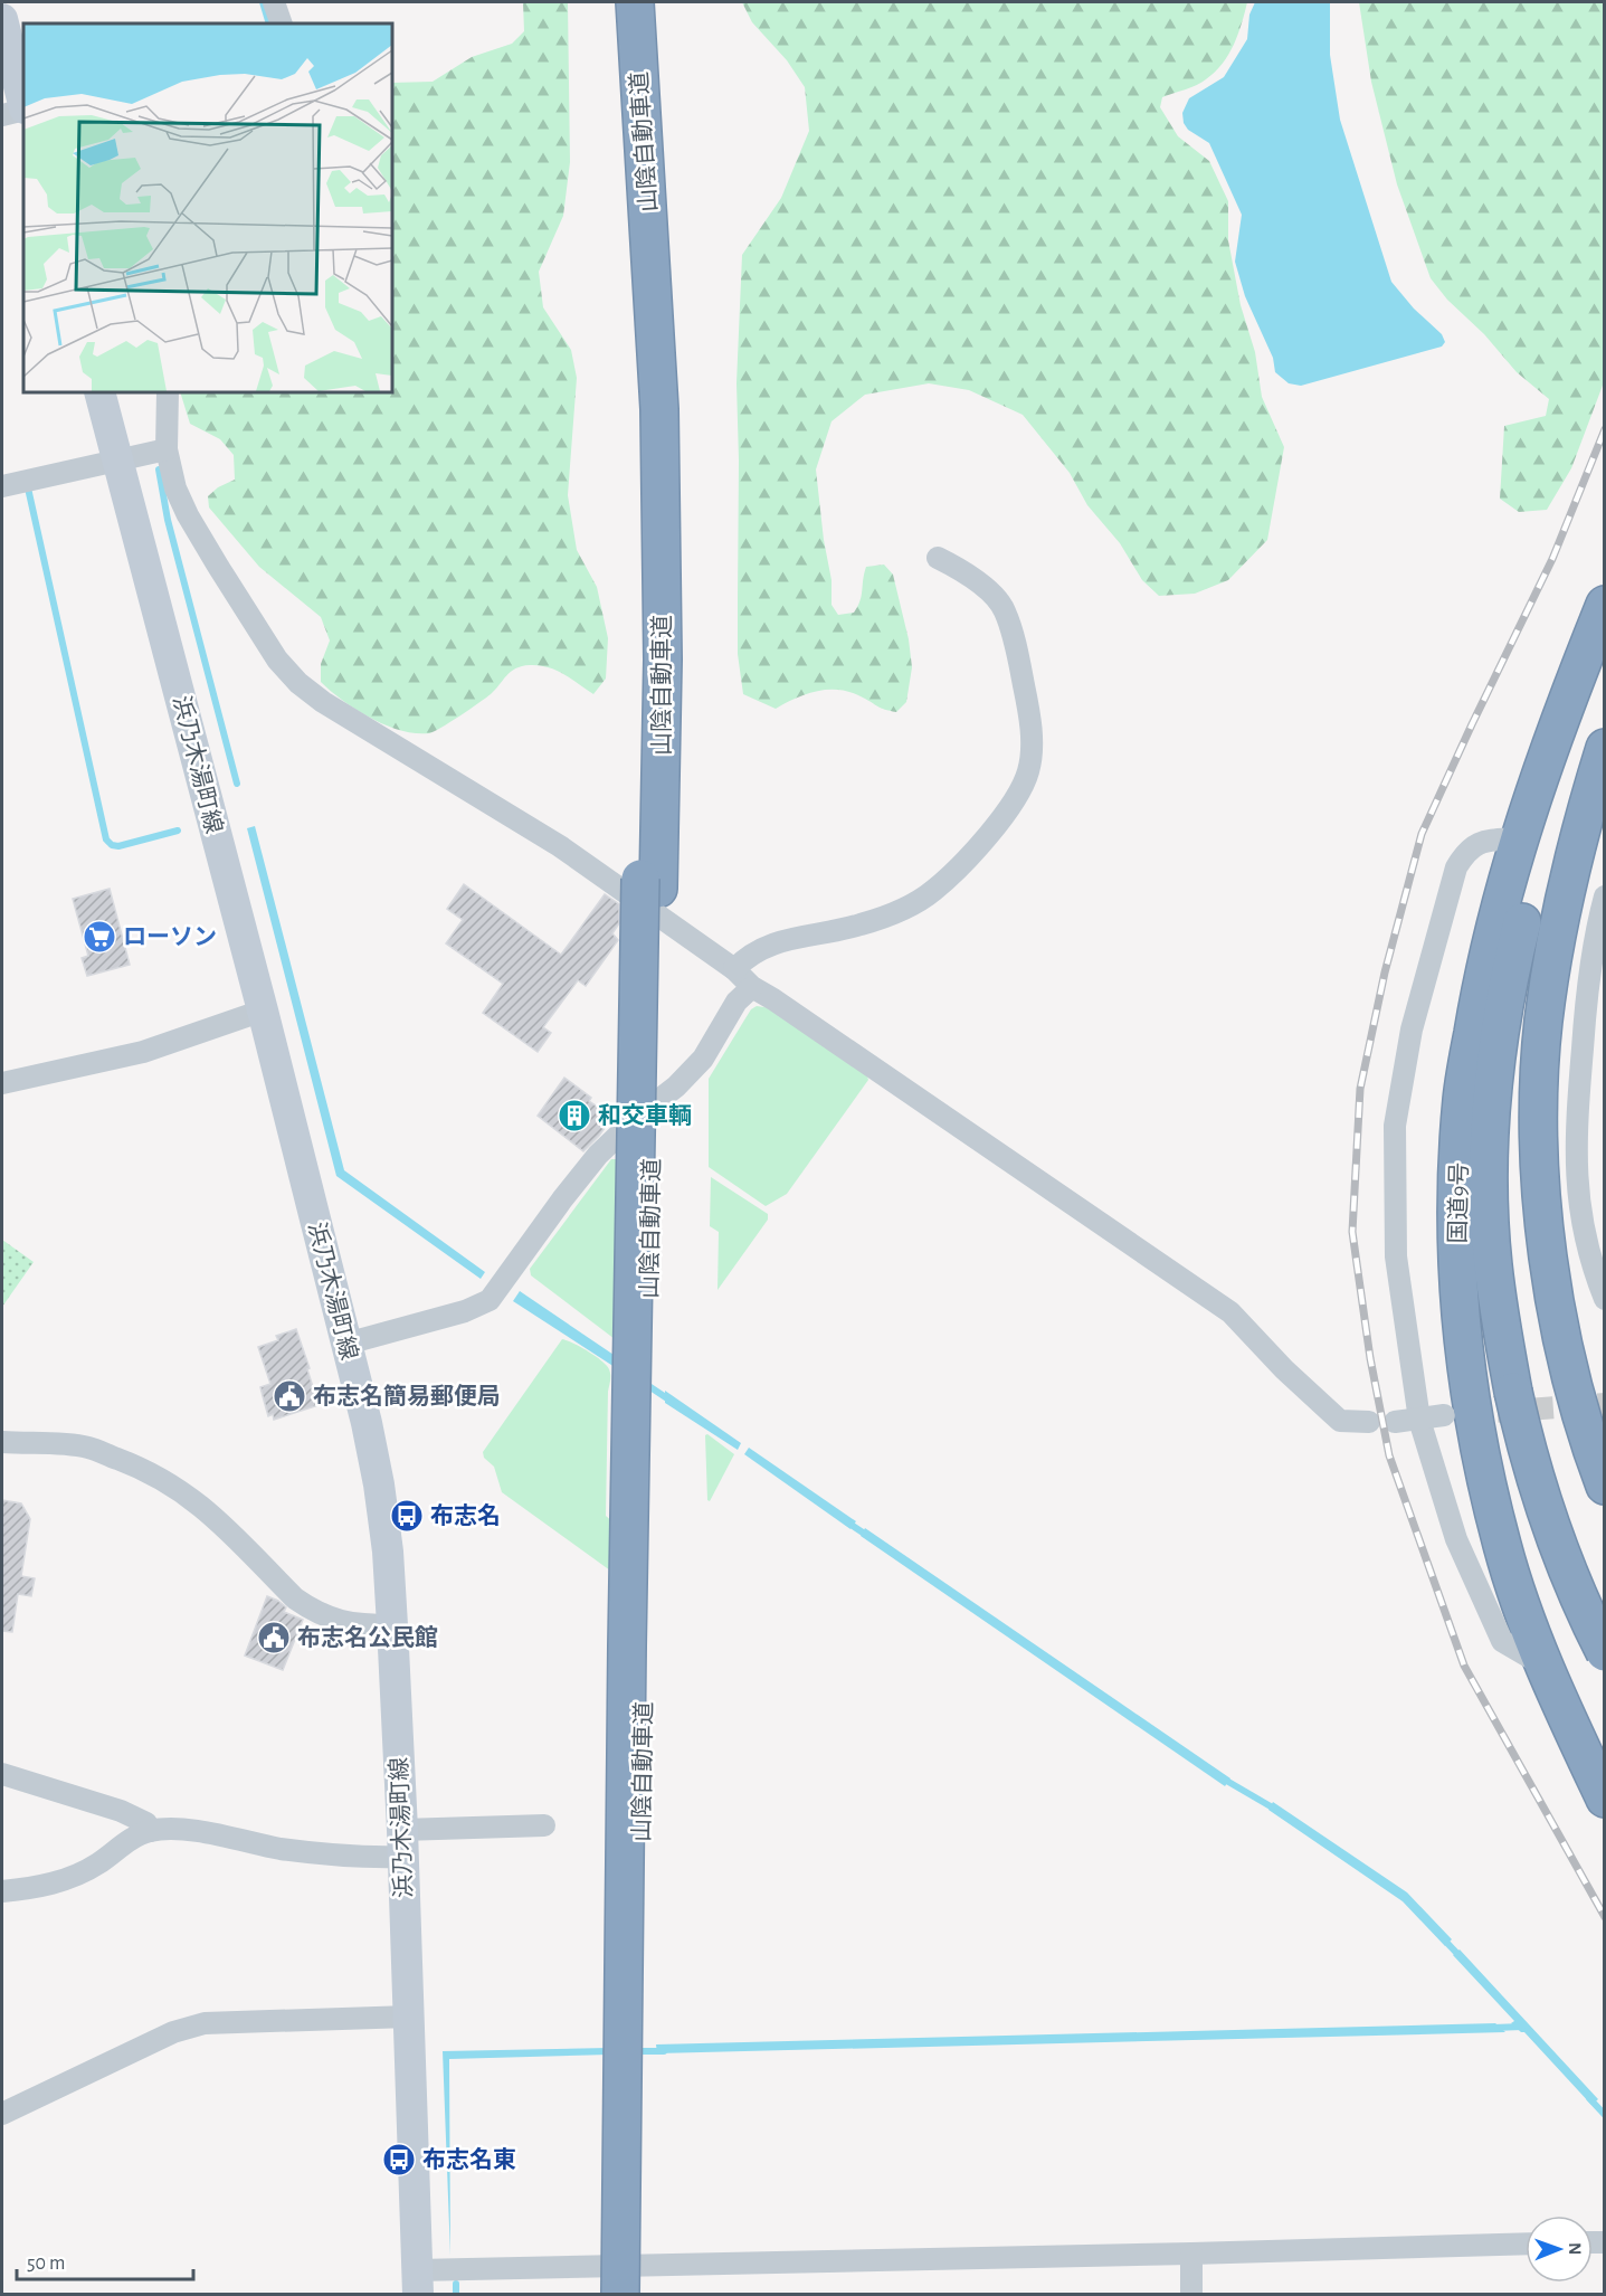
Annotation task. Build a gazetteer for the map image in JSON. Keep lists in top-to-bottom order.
{
  "streets": {
    "highway": ["山陰自動車道", "国道9号"],
    "main road": ["浜乃木湯町線"]
  },
  "places": {
    "supermarket": ["ローソン"],
    "building": ["和交車輌"],
    "public building": ["布志名簡易郵便局", "布志名公民館"],
    "bus stop": ["布志名", "布志名東"]
  },
  "scale_bar": "50 m",
  "north": "right"
}
